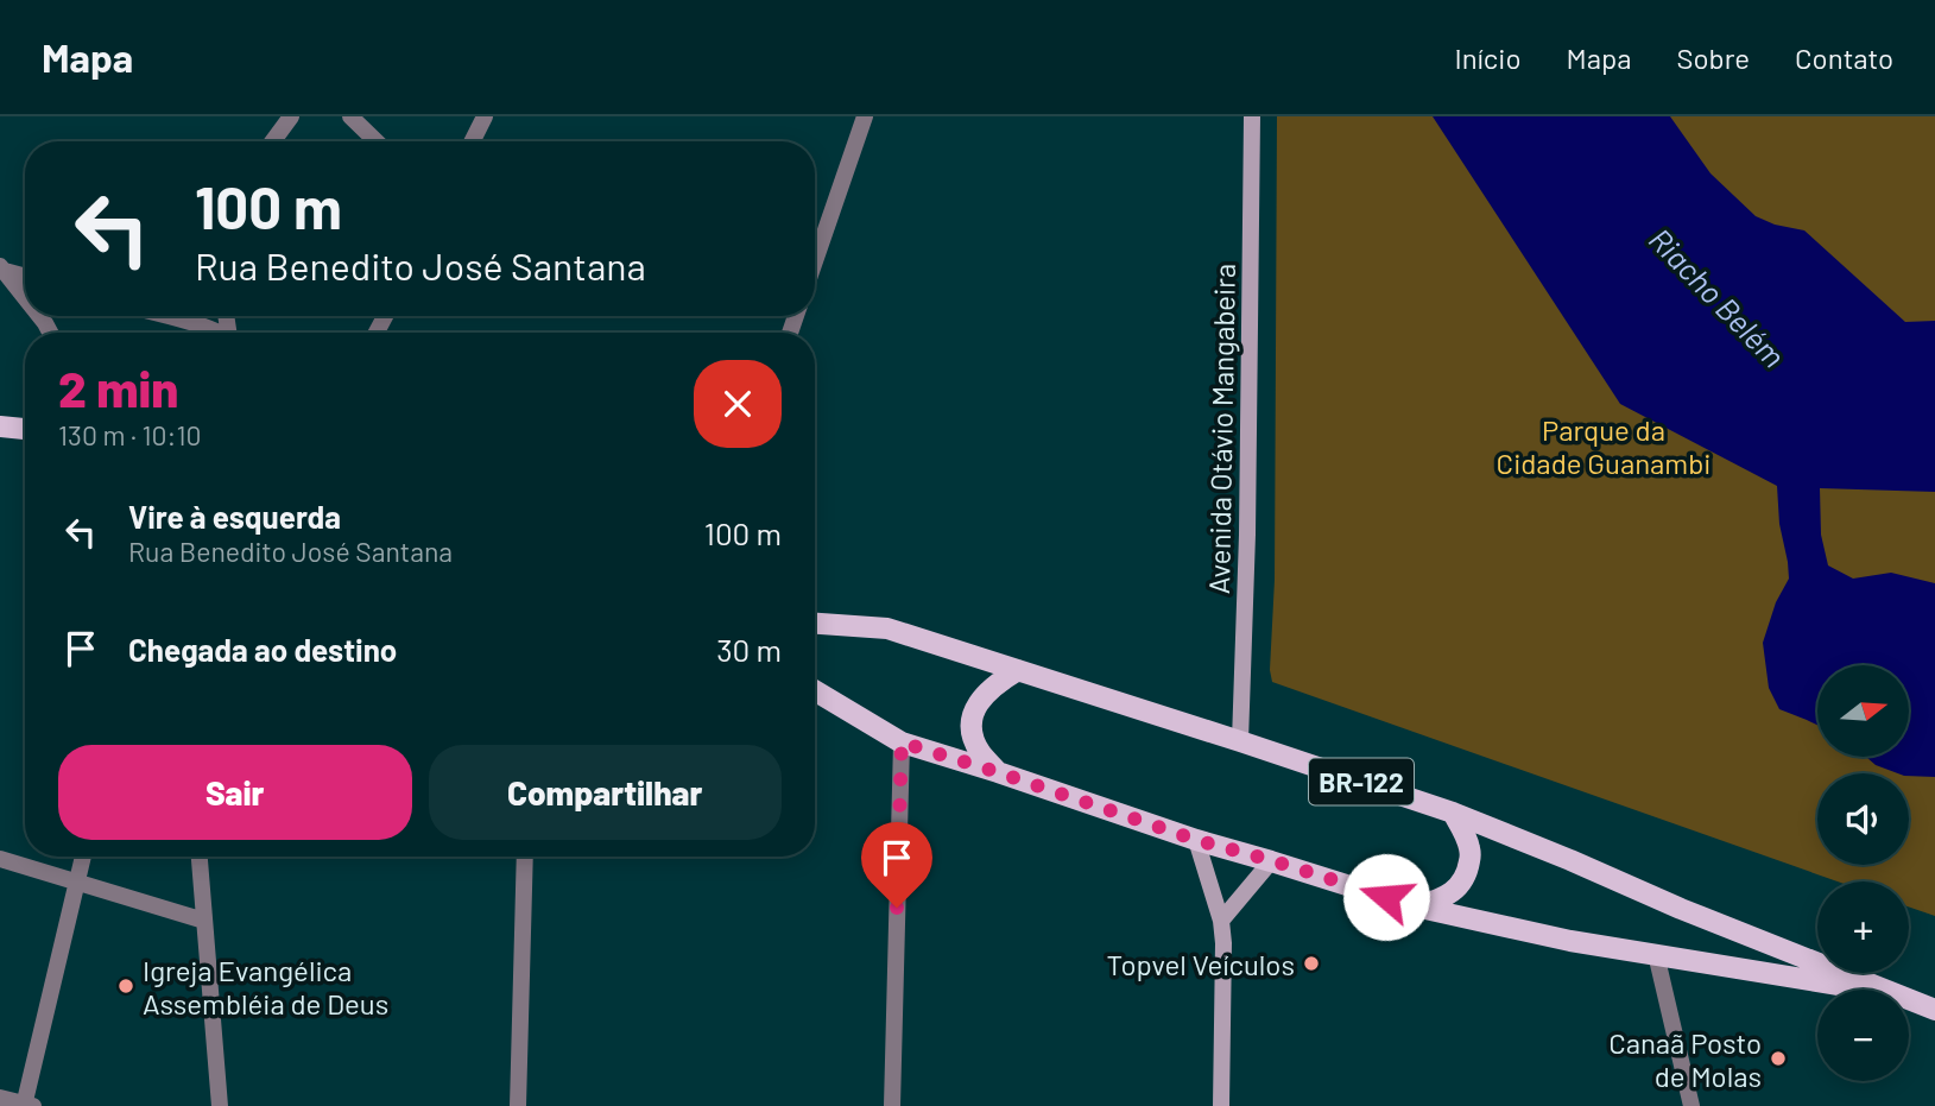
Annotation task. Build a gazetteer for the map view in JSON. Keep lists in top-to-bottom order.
{
  "streets": {
    "main road": ["Avenida Otávio Mangabeira", "BR-122"]
  },
  "crossings": [
    ["Avenida Otávio Mangabeira", "BR-122"]
  ],
  "water": ["Riacho Belém"],
  "parks": ["Parque da Cidade Guanambi"],
  "places": ["Topvel Veículos", "Igreja Evangélica Assembléia de Deus", "Canaã Posto de Molas"],
  "north": "right",
  "page": {
    "header": "Mapa",
    "nav": [
      "Início",
      "Mapa",
      "Sobre",
      "Contato"
    ],
    "turn": ["100 m", "Rua Benedito José Santana"],
    "heading": ["2 min", "130 m · 10:10"],
    "list": [
      {
        "name": "Vire à esquerda",
        "note": "Rua Benedito José Santana",
        "value": "100 m"
      },
      {
        "name": "Chegada ao destino",
        "value": "30 m"
      }
    ],
    "map_buttons": ["+", "−"],
    "buttons": ["Sair", "Compartilhar"]
  }
}
